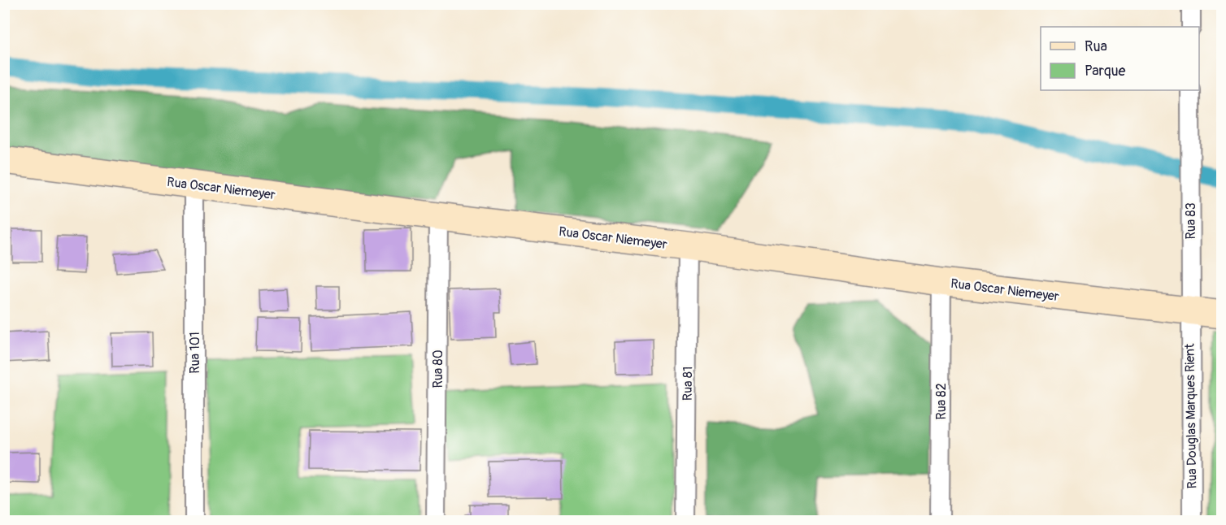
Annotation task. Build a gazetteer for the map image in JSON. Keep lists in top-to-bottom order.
{
  "streets": {
    "street": [
      "Rua Oscar Niemeyer",
      "Rua 83",
      "Rua 101",
      "Rua 80",
      "Rua 81",
      "Rua 82",
      "Rua Douglas Marques Rient"
    ]
  },
  "crossings": [
    ["Rua Oscar Niemeyer", "Rua 83"],
    ["Rua Oscar Niemeyer", "Rua 101"],
    ["Rua Oscar Niemeyer", "Rua 80"],
    ["Rua Oscar Niemeyer", "Rua 81"],
    ["Rua Oscar Niemeyer", "Rua 82"],
    ["Rua Oscar Niemeyer", "Rua Douglas Marques Rient"],
    ["Rua 83", "Rua Douglas Marques Rient"]
  ],
  "legend": ["Rua", "Parque"]
}
